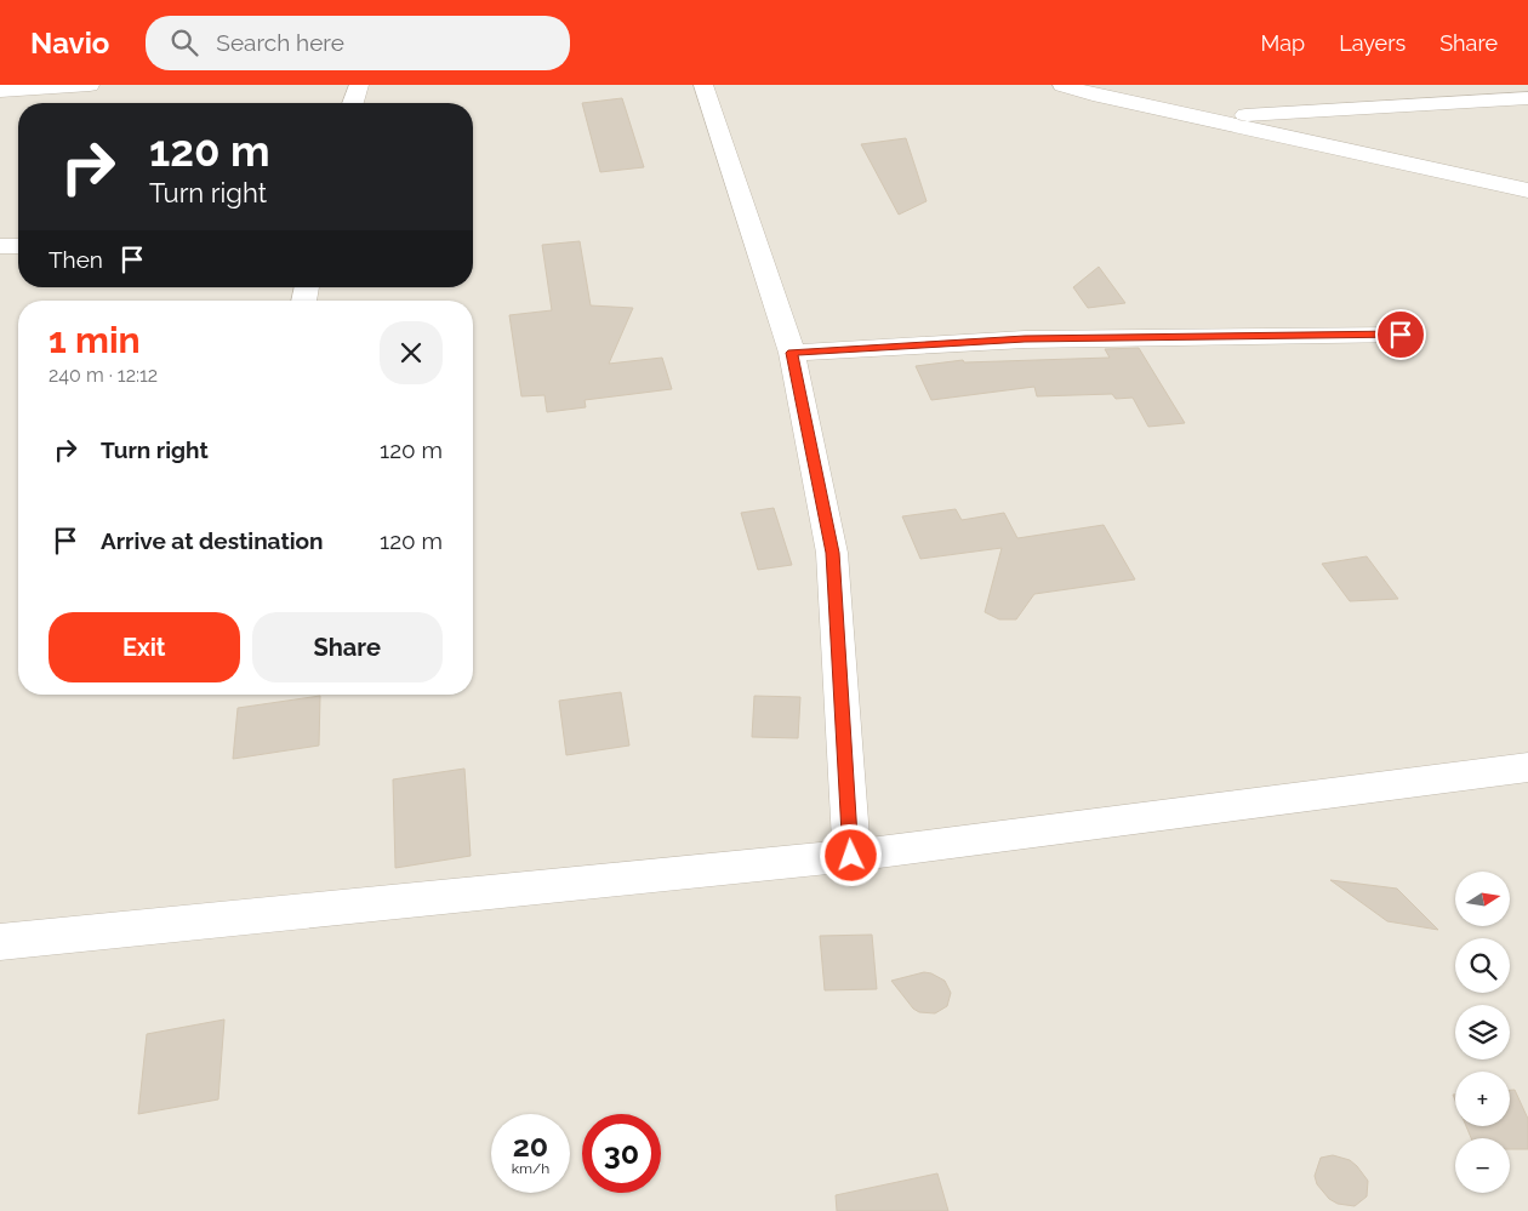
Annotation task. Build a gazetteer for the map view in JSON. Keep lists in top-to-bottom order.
{
  "north": "right",
  "page": {
    "header": "Navio",
    "search": "Search here",
    "nav": ["Map", "Layers", "Share"],
    "turn": ["120 m", "Turn right"],
    "then": "Then",
    "heading": ["1 min", "240 m · 12:12"],
    "list": [
      {
        "name": "Turn right",
        "value": "120 m"
      },
      {
        "name": "Arrive at destination",
        "value": "120 m"
      }
    ],
    "buttons": ["Exit", "Share"],
    "map_buttons": ["+", "−"],
    "speed": "20 km/h",
    "limit": "30"
  }
}
